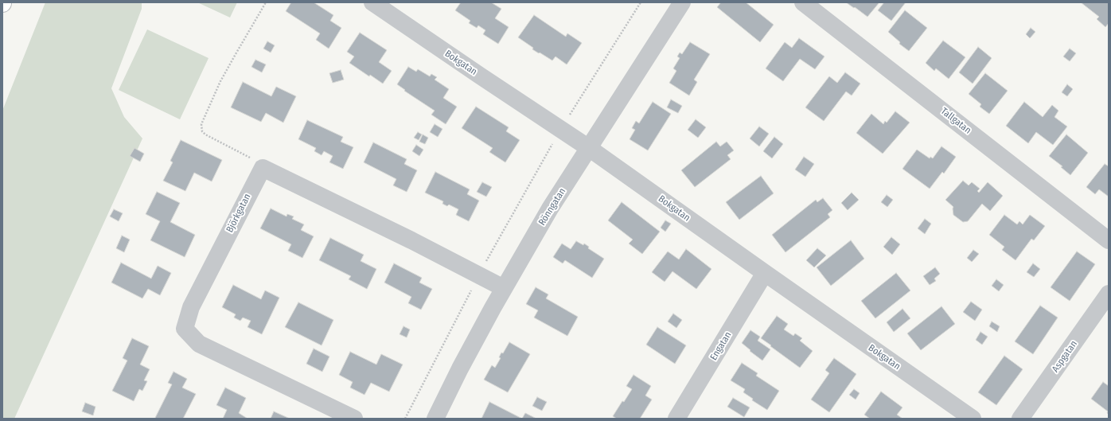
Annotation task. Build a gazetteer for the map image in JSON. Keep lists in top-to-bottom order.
{
  "streets": {
    "street": [
      "Bokgatan",
      "Tallgatan",
      "Rönngatan",
      "Björkgatan",
      "Engatan",
      "Aspgatan"
    ]
  },
  "crossings": [
    ["Bokgatan", "Rönngatan"],
    ["Bokgatan", "Engatan"]
  ]
}
